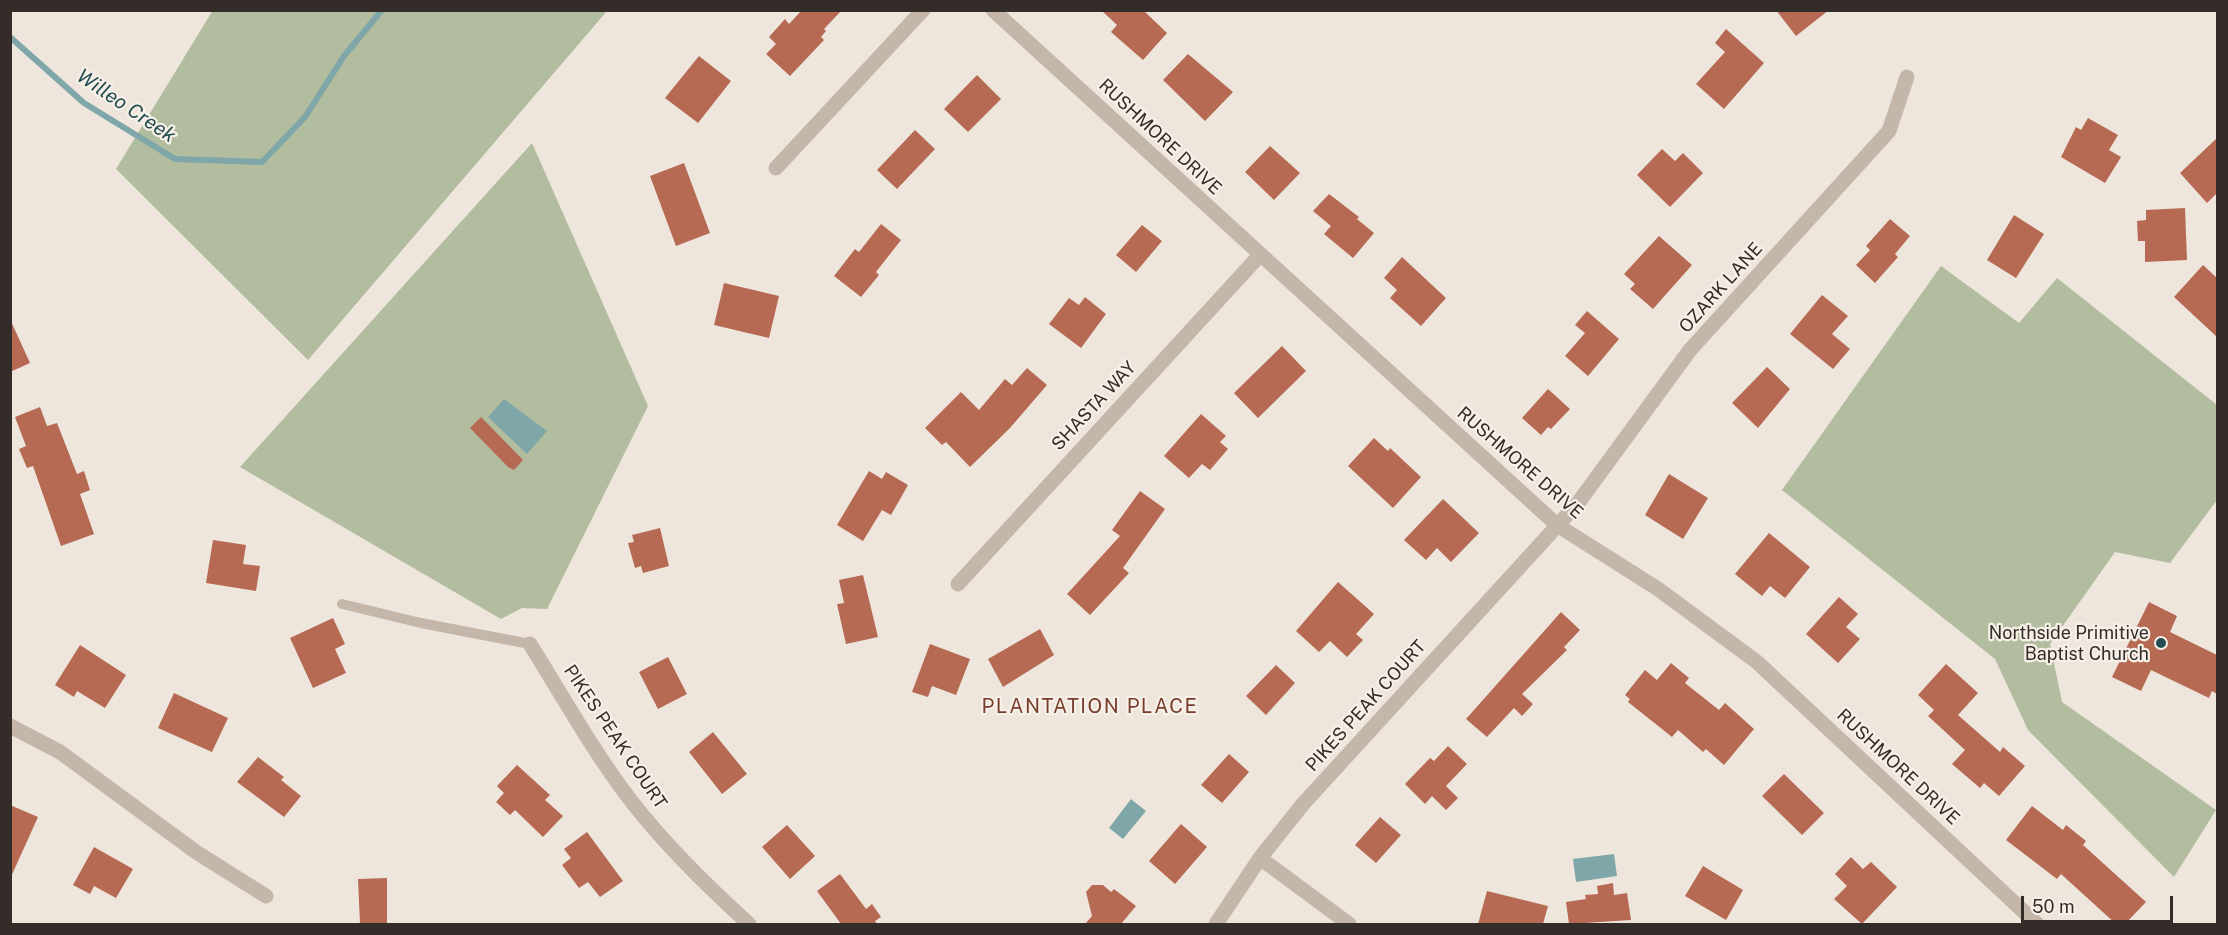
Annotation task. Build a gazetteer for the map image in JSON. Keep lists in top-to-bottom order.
{
  "streets": {
    "street": [
      "RUSHMORE DRIVE",
      "OZARK LANE",
      "SHASTA WAY",
      "PIKES PEAK COURT"
    ]
  },
  "crossings": [
    ["RUSHMORE DRIVE", "OZARK LANE"],
    ["RUSHMORE DRIVE", "SHASTA WAY"],
    ["RUSHMORE DRIVE", "PIKES PEAK COURT"],
    ["OZARK LANE", "PIKES PEAK COURT"]
  ],
  "districts": ["PLANTATION PLACE"],
  "water": ["Willeo Creek"],
  "places": ["Northside Primitive Baptist Church"],
  "scale_bar": "50 m"
}
